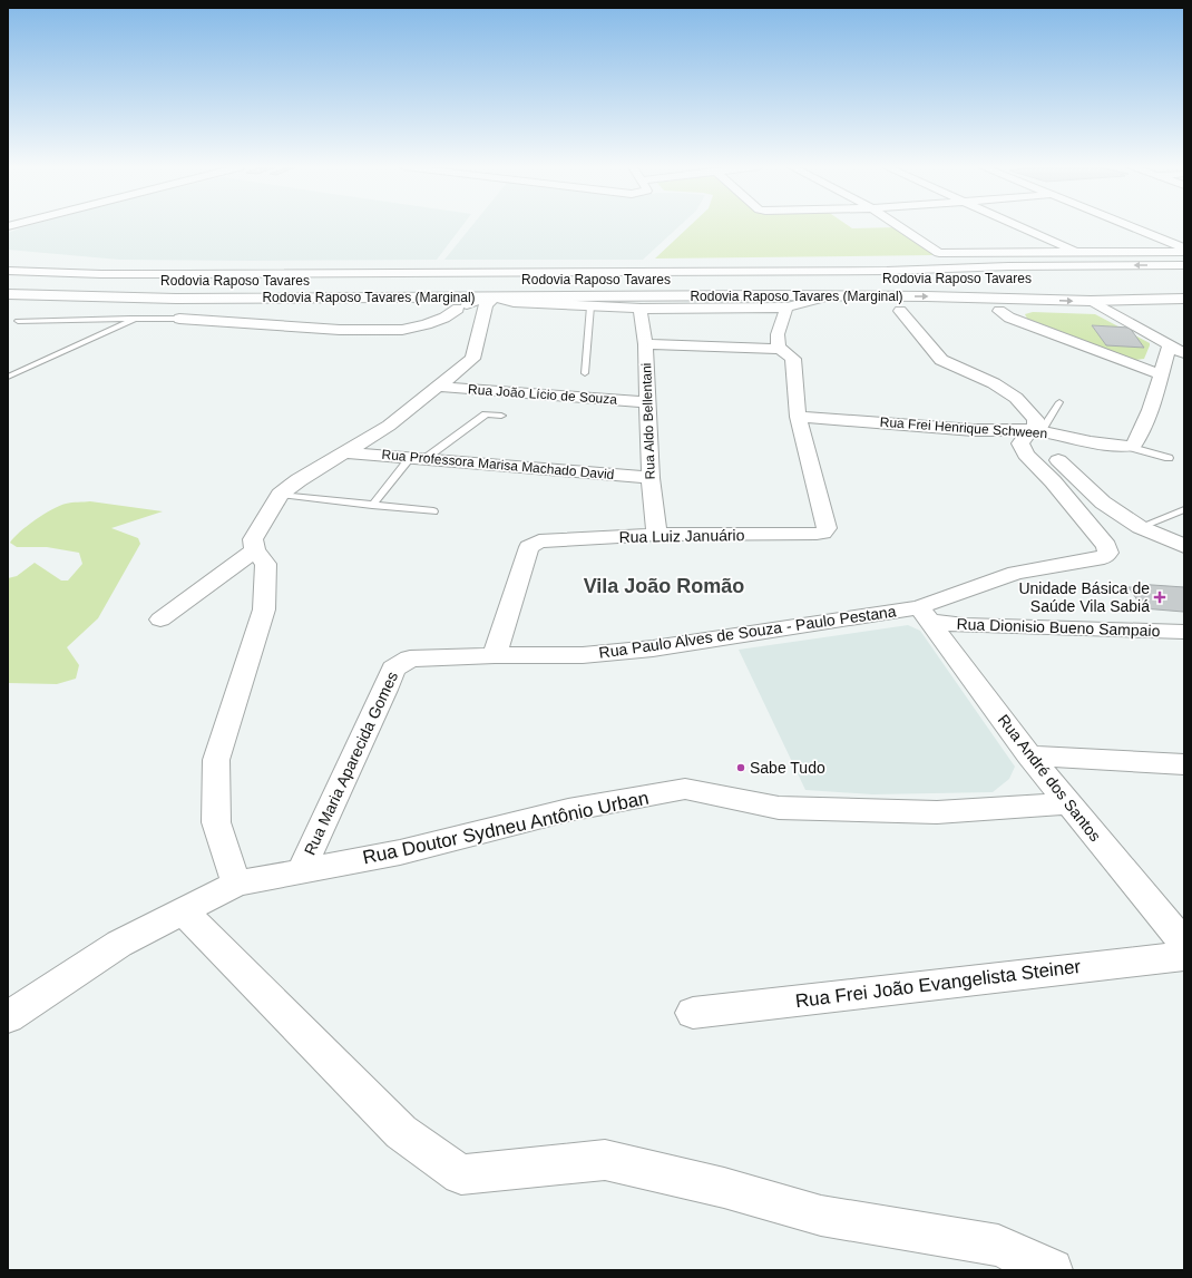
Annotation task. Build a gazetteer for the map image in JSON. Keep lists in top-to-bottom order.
{
  "streets": {
    "main road": ["Rodovia Raposo Tavares", "Rodovia Raposo Tavares (Marginal)"],
    "street": [
      "Rua João Lício de Souza",
      "Rua Aldo Bellentani",
      "Rua Frei Henrique Schween",
      "Rua Professora Marisa Machado David",
      "Rua Luiz Januário",
      "Rua Dionisio Bueno Sampaio",
      "Rua Paulo Alves de Souza - Paulo Pestana",
      "Rua Maria Aparecida Gomes",
      "Rua André dos Santos",
      "Rua Doutor Sydneu Antônio Urban",
      "Rua Frei João Evangelista Steiner"
    ]
  },
  "crossings": [
    ["Rua João Lício de Souza", "Rua Aldo Bellentani"],
    ["Rua Aldo Bellentani", "Rua Professora Marisa Machado David"],
    ["Rua Aldo Bellentani", "Rua Luiz Januário"],
    ["Rua Frei Henrique Schween", "Rua Luiz Januário"],
    ["Rua Luiz Januário", "Rua Paulo Alves de Souza - Paulo Pestana"],
    ["Rua Luiz Januário", "Rua Maria Aparecida Gomes"],
    ["Rua Dionisio Bueno Sampaio", "Rua Paulo Alves de Souza - Paulo Pestana"],
    ["Rua Dionisio Bueno Sampaio", "Rua André dos Santos"],
    ["Rua Paulo Alves de Souza - Paulo Pestana", "Rua Maria Aparecida Gomes"],
    ["Rua Paulo Alves de Souza - Paulo Pestana", "Rua André dos Santos"],
    ["Rua Maria Aparecida Gomes", "Rua Doutor Sydneu Antônio Urban"],
    ["Rua André dos Santos", "Rua Doutor Sydneu Antônio Urban"]
  ],
  "districts": ["Vila João Romão"],
  "places": {
    "health": ["Unidade Básica de Saúde Vila Sabiá"],
    "other": ["Sabe Tudo"]
  }
}
